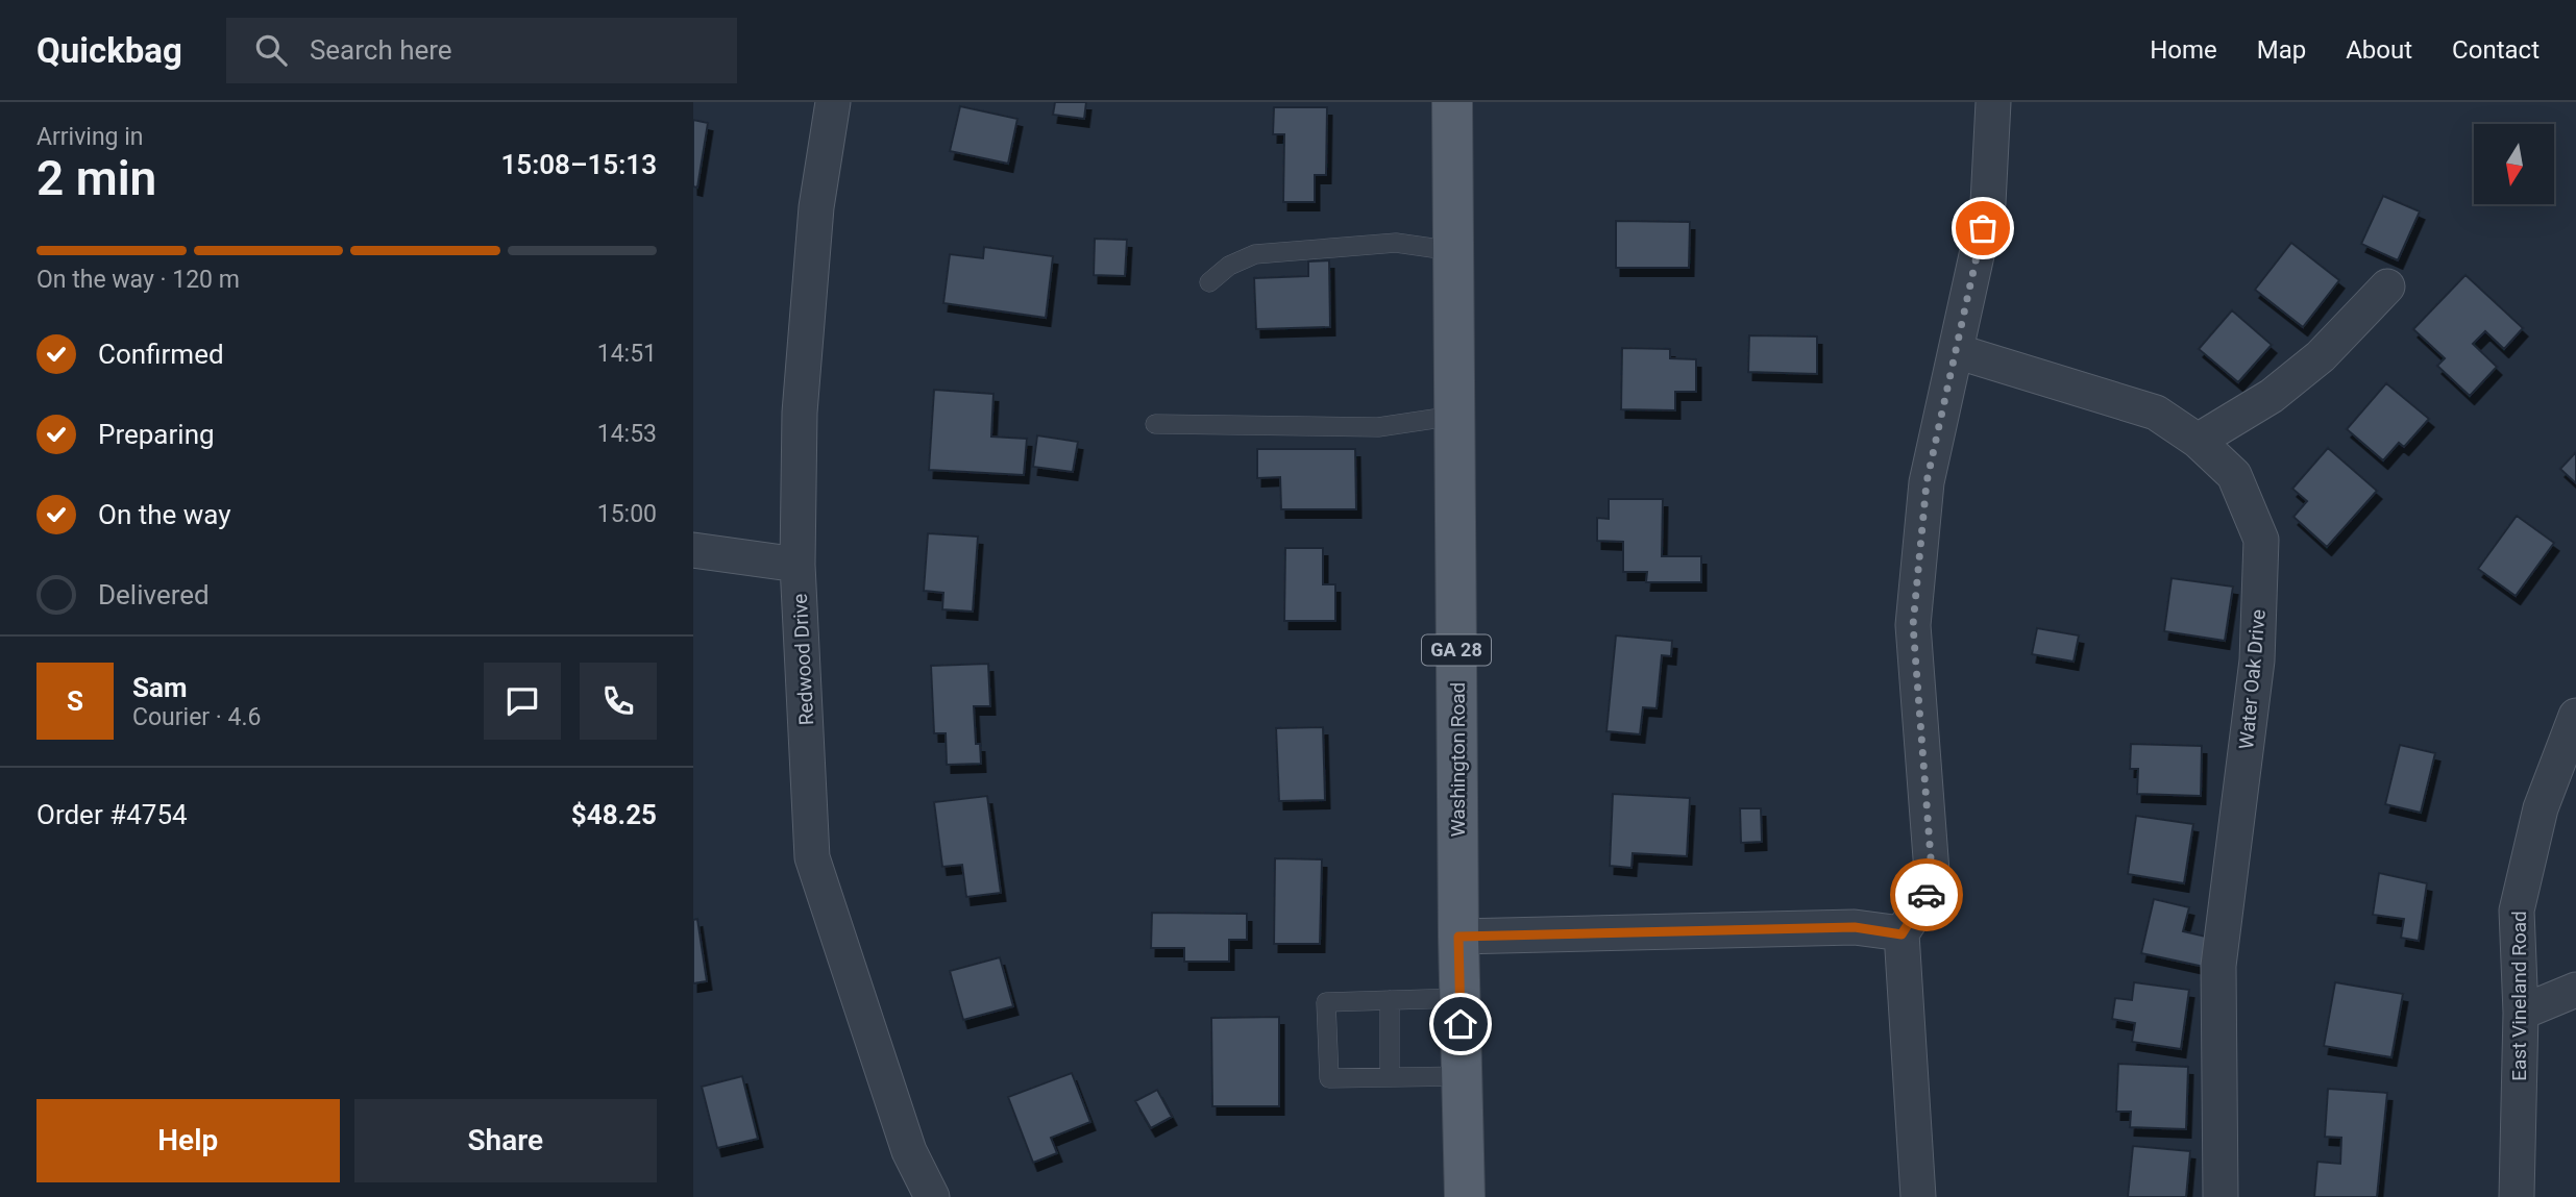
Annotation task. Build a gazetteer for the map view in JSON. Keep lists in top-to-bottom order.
{
  "streets": {
    "main road": ["GA 28", "Washington Road"],
    "street": ["Redwood Drive", "Water Oak Drive", "East Vineland Road"]
  },
  "north": "bottom",
  "page": {
    "header": "Quickbag",
    "search": "Search here",
    "nav": [
      "Home",
      "Map",
      "About",
      "Contact"
    ],
    "heading": ["2 min", "Arriving in", "15:08–15:13"],
    "panel": [
      "Sam",
      "Courier · 4.6",
      "Order #4754",
      "$48.25"
    ],
    "bar": "On the way · 120 m",
    "list": [
      ["Confirmed", "14:51"],
      ["Preparing", "14:53"],
      ["On the way", "15:00"],
      "Delivered"
    ],
    "round": "S",
    "buttons": ["Help", "Share"]
  }
}
